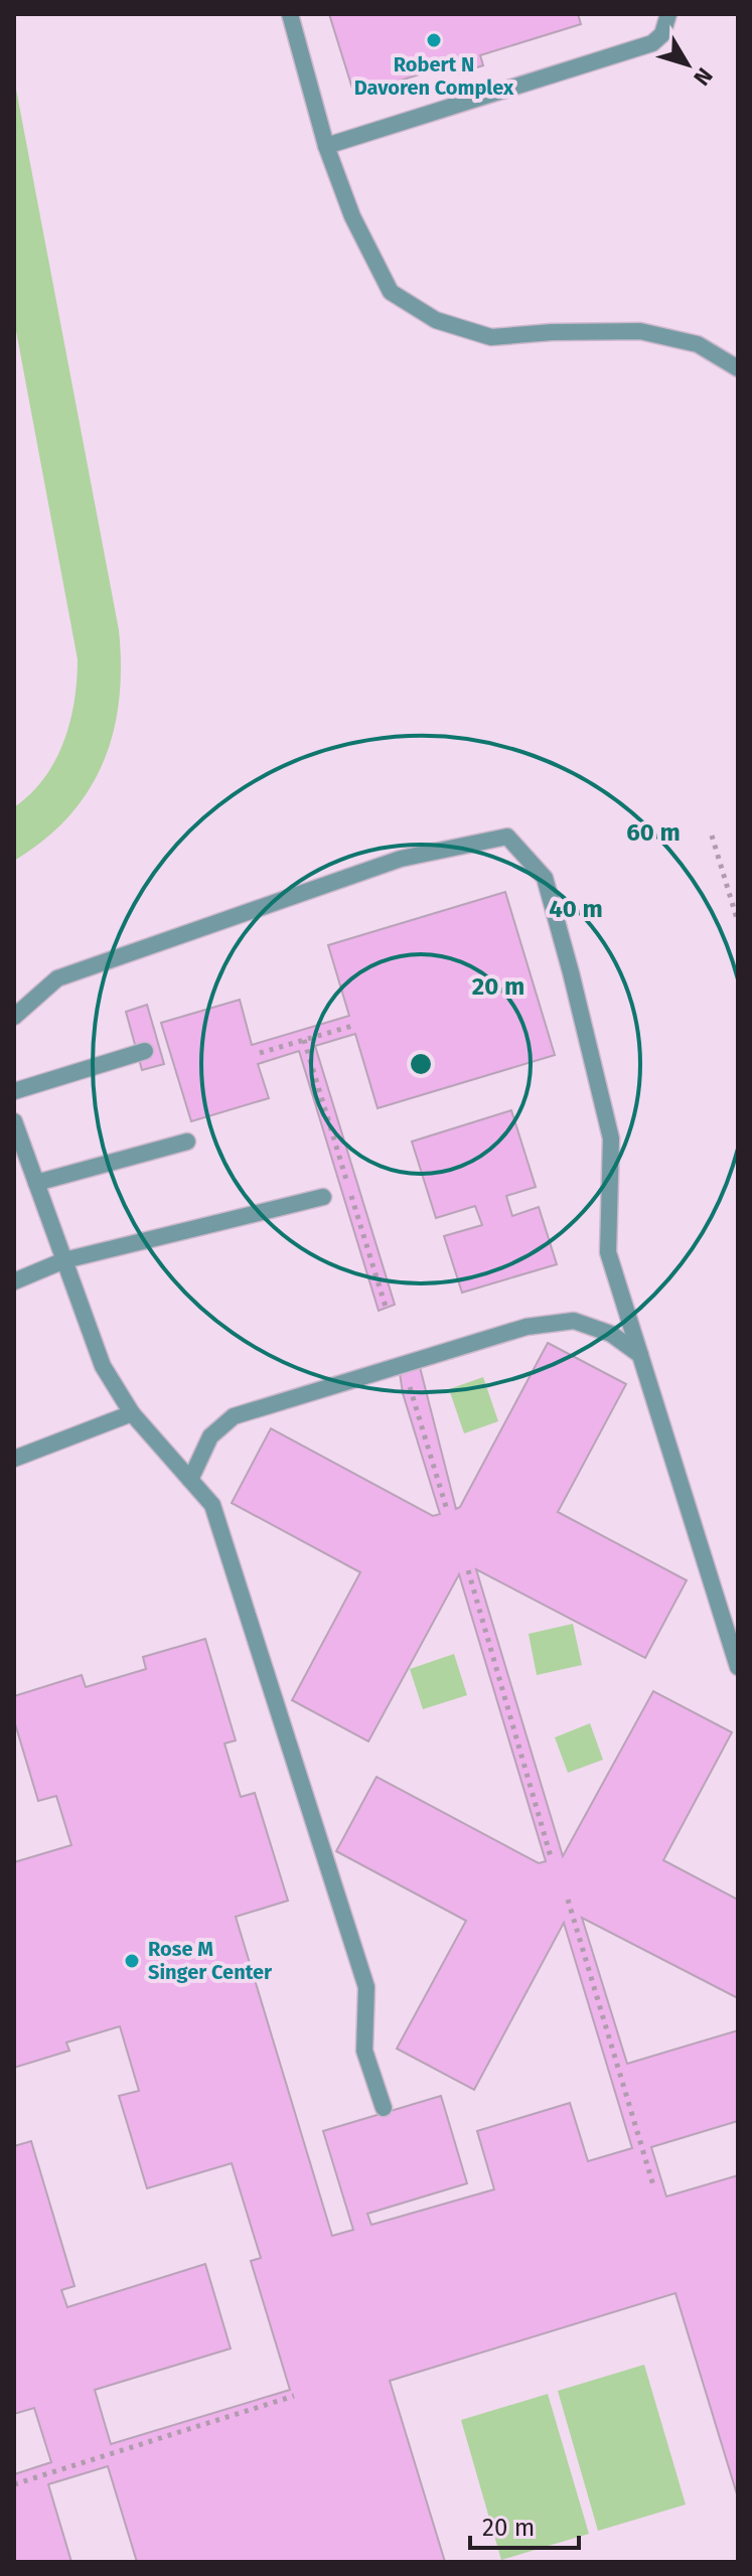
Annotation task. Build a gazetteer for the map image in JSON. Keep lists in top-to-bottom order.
{
  "places": ["Robert N Davoren Complex", "Rose M Singer Center"],
  "scale_bar": "20 m",
  "north": "bottom right",
  "rings": ["60 m", "40 m", "20 m"]
}
